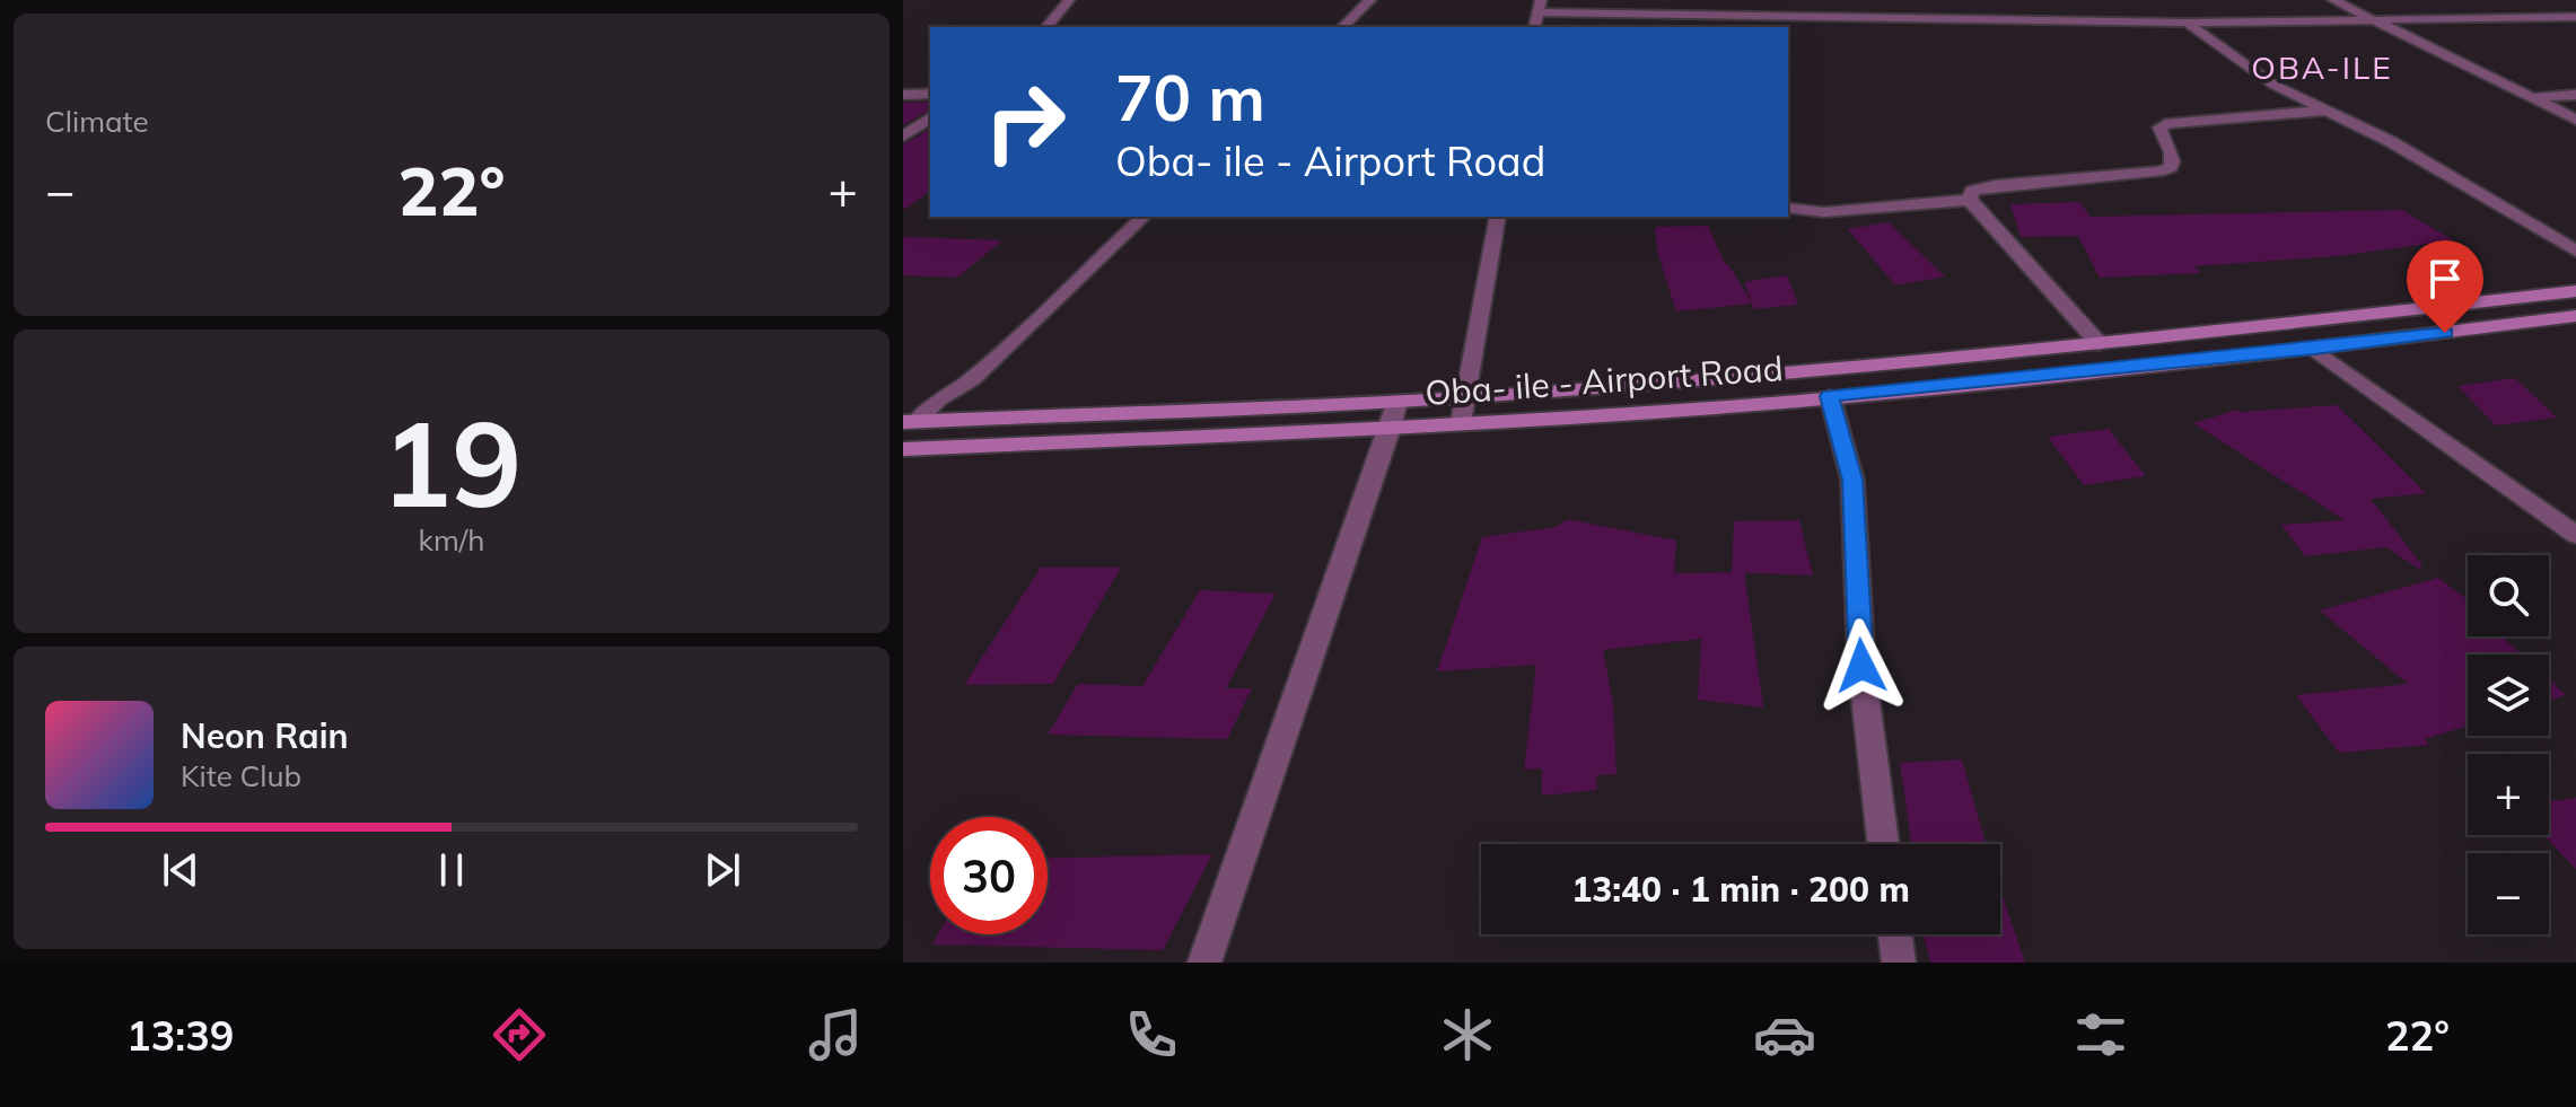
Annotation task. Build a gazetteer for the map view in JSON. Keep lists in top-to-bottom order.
{
  "streets": {
    "main road": ["Oba- ile - Airport Road"]
  },
  "districts": ["OBA-ILE"],
  "page": {
    "tile": [
      "Climate",
      ["19", "km/h"]
    ],
    "turn": ["70 m", "Oba- ile - Airport Road"],
    "heat": ["−", "22°", "+"],
    "map_buttons": ["+", "−"],
    "song": ["Neon Rain", "Kite Club"],
    "limit": "30",
    "trip": "13:40 · 1 min · 200 m",
    "tabs": ["13:39", "22°"]
  }
}
